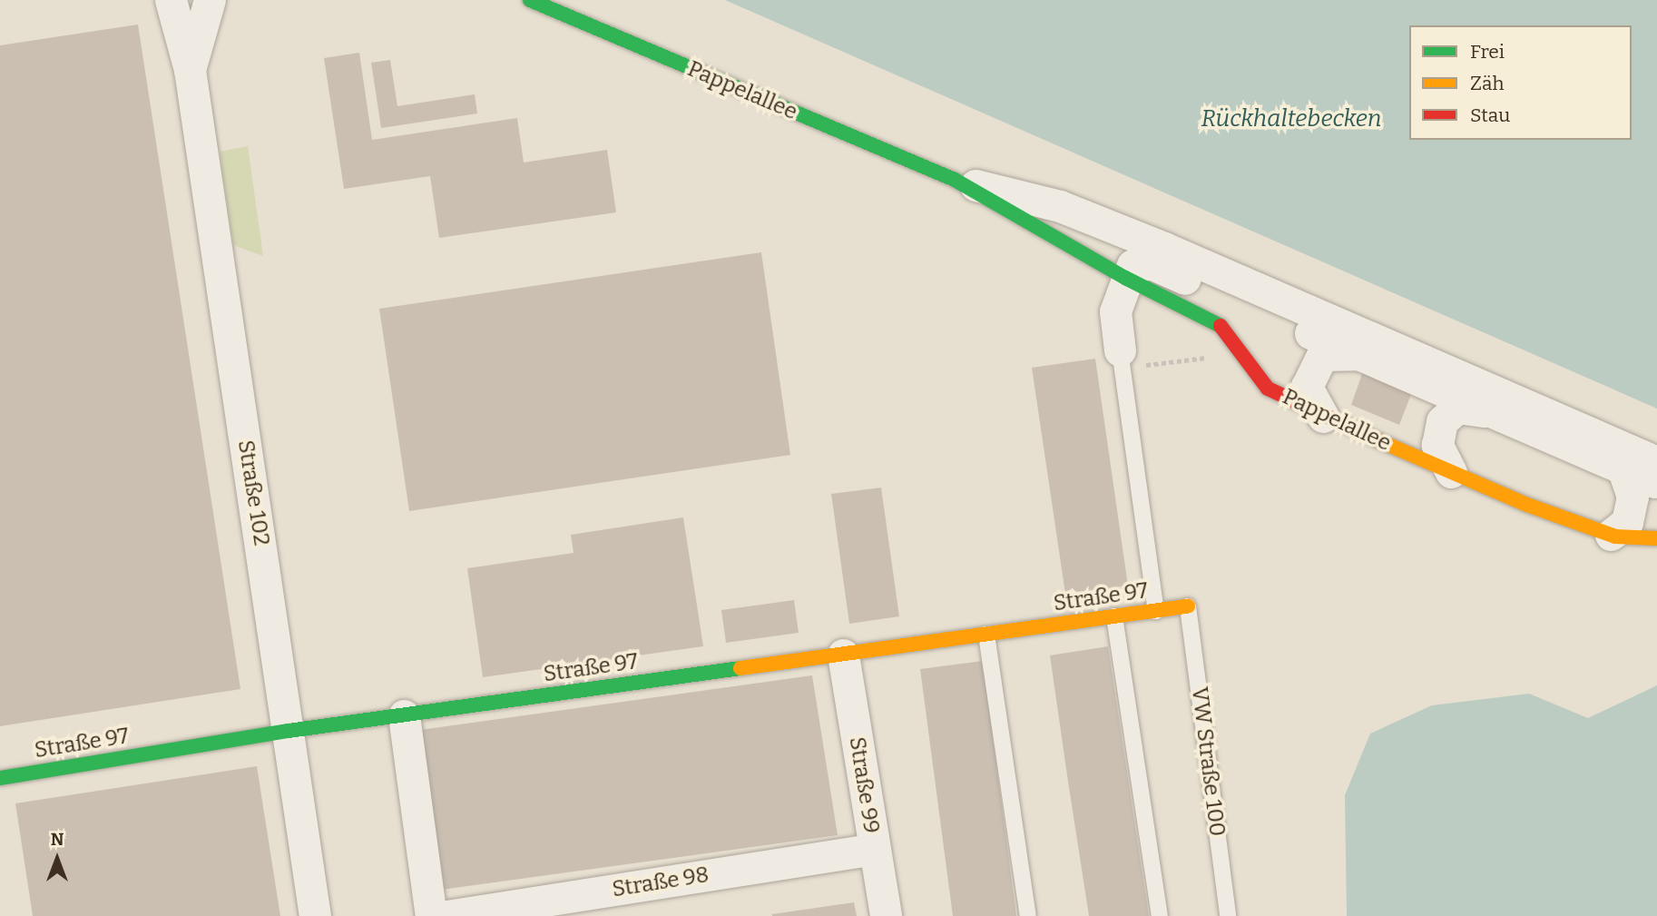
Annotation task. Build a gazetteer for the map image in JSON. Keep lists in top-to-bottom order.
{
  "streets": {
    "street": [
      "Pappelallee",
      "Straße 102",
      "Straße 97",
      "Straße 99",
      "Straße 98"
    ],
    "lane": ["VW Straße 100"]
  },
  "crossings": [
    ["Straße 102", "Straße 97"],
    ["Straße 97", "VW Straße 100"],
    ["Straße 97", "Straße 99"],
    ["Straße 99", "Straße 98"]
  ],
  "water": ["Rückhaltebecken"],
  "legend": ["Frei", "Zäh", "Stau"],
  "north": "top"
}
